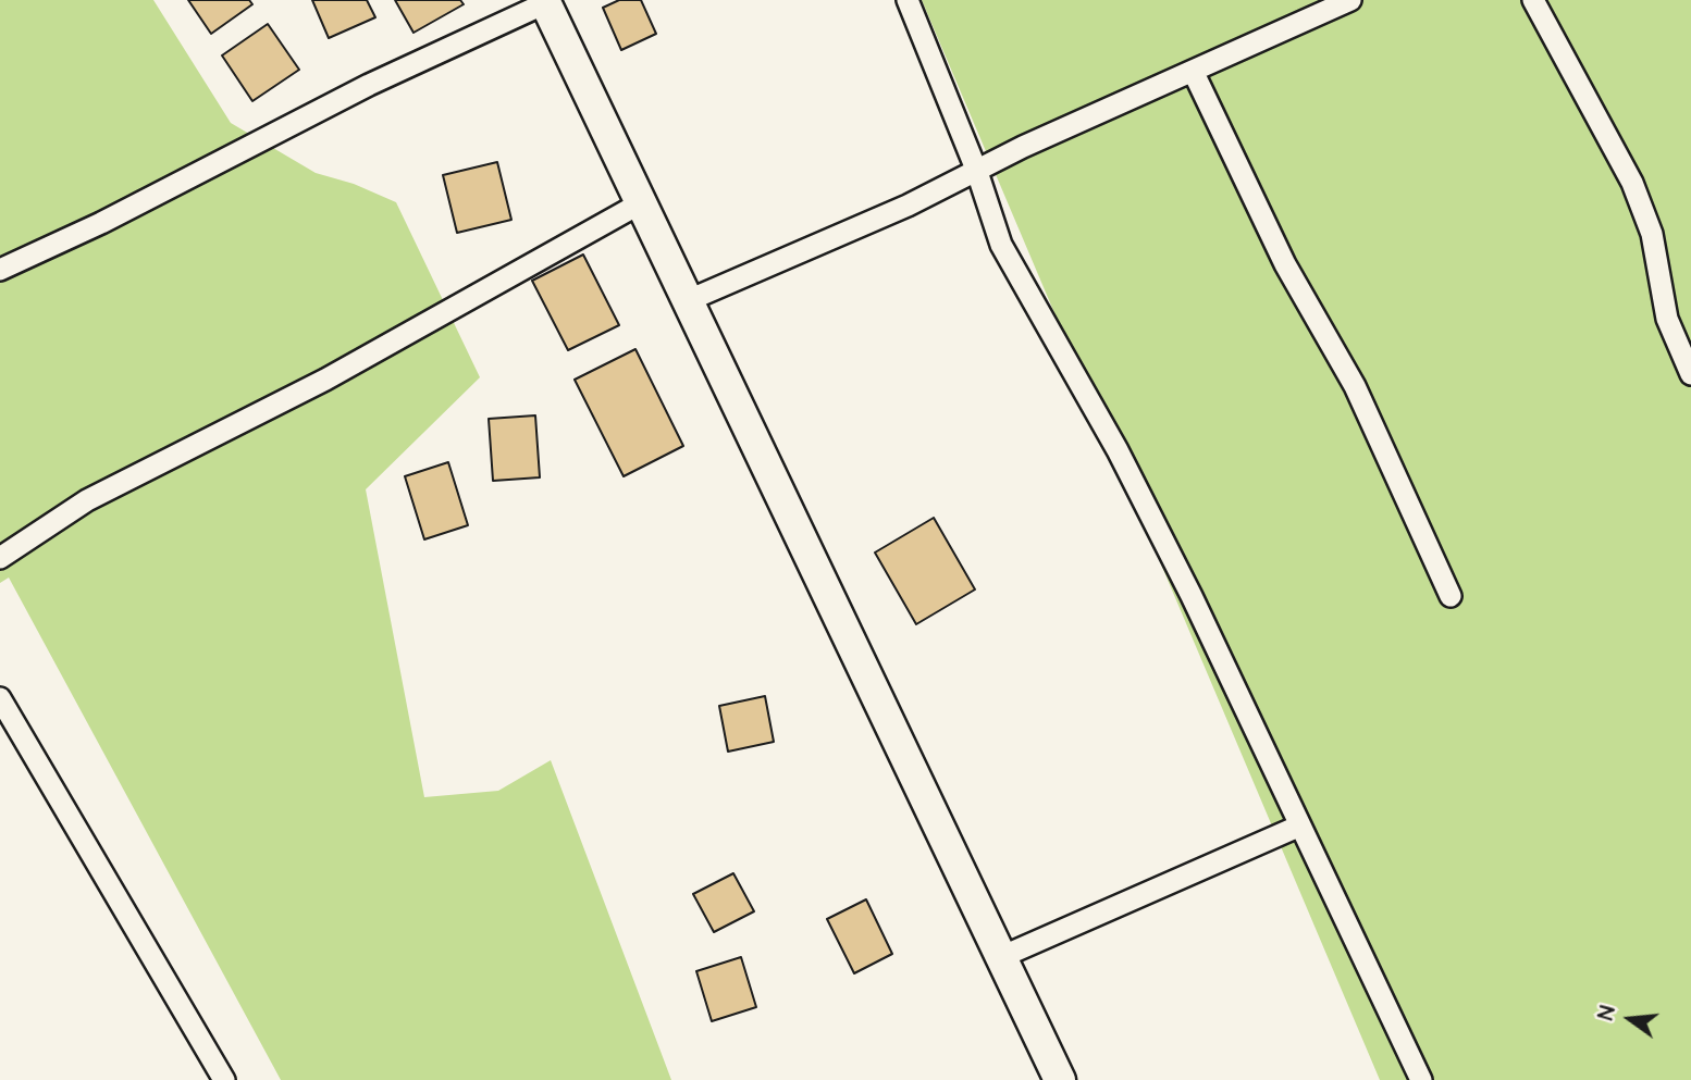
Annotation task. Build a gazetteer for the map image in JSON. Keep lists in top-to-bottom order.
{
  "north": "left"
}
